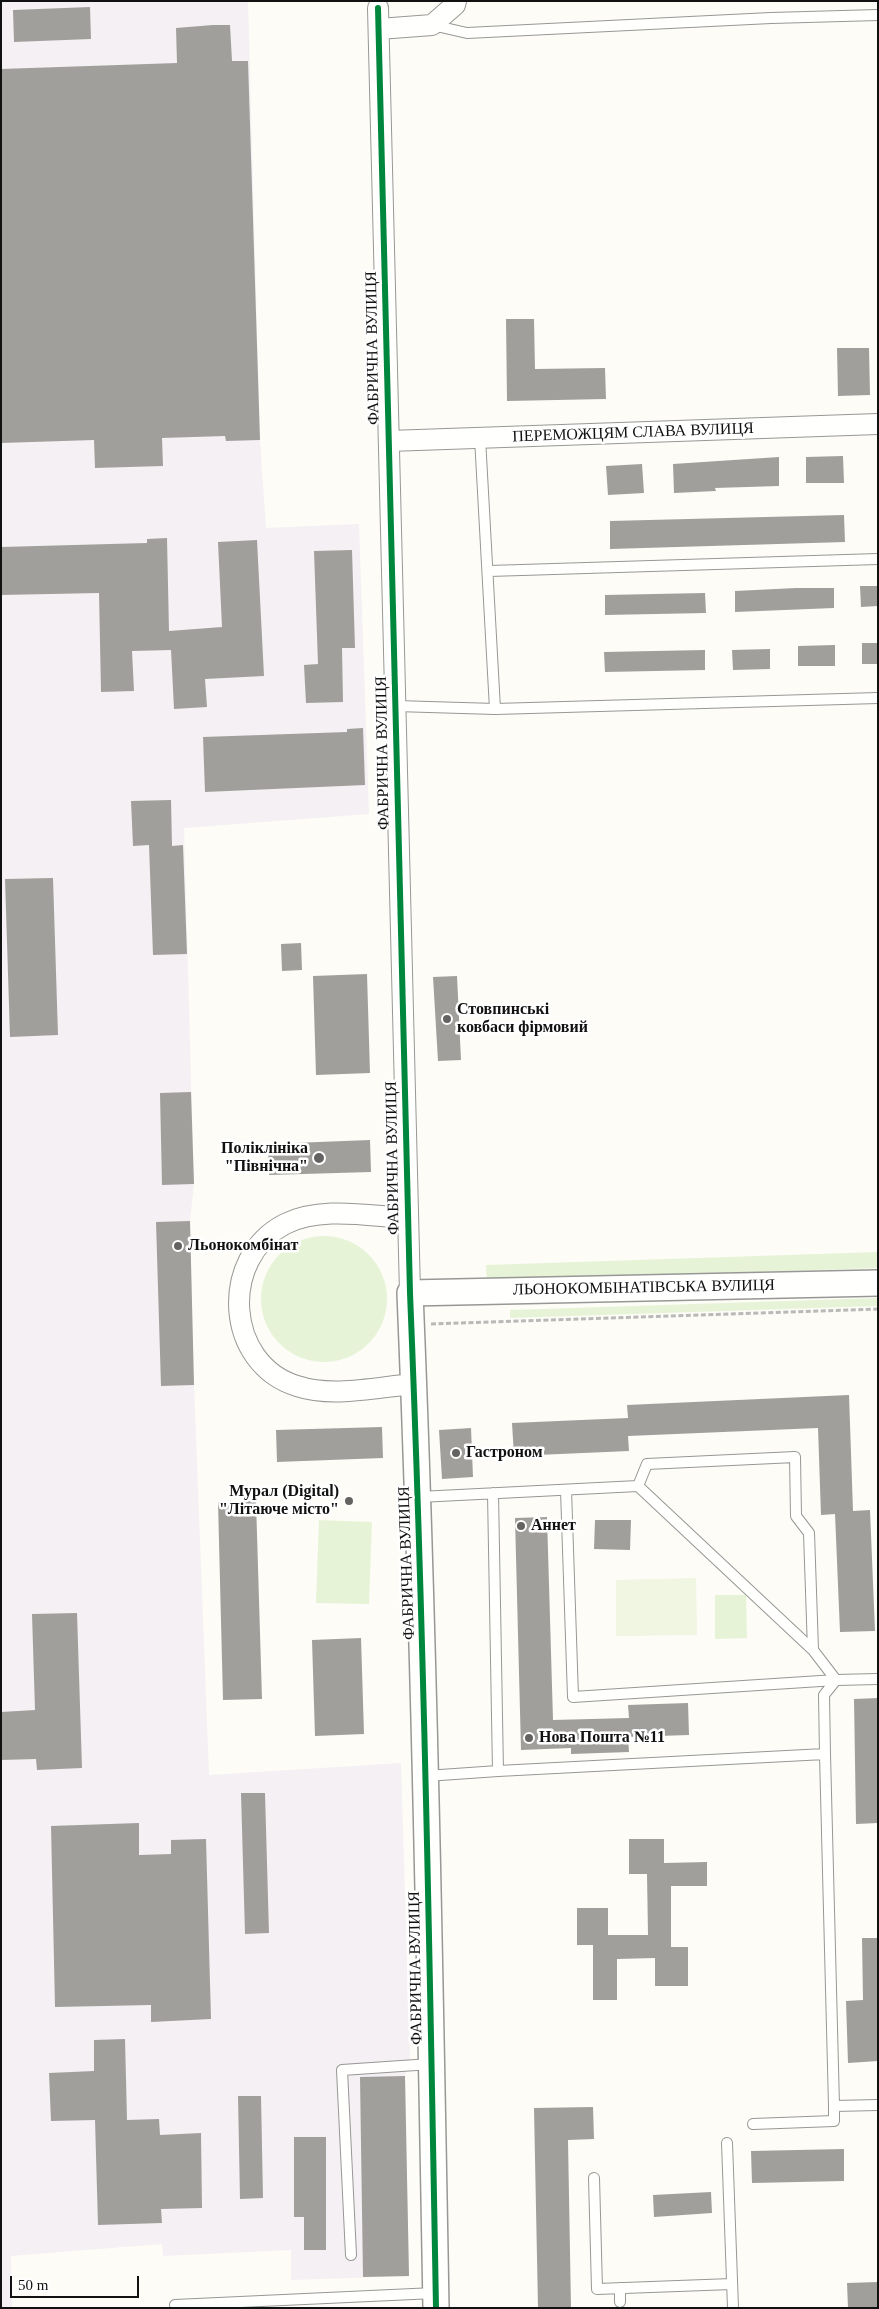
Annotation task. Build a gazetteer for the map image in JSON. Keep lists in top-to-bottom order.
{
  "streets": {
    "street": ["ФАБРИЧНА ВУЛИЦЯ", "ПЕРЕМОЖЦЯМ СЛАВА ВУЛИЦЯ", "ЛЬОНОКОМБІНАТІВСЬКА ВУЛИЦЯ"]
  },
  "crossings": [
    ["ФАБРИЧНА ВУЛИЦЯ", "ПЕРЕМОЖЦЯМ СЛАВА ВУЛИЦЯ"],
    ["ФАБРИЧНА ВУЛИЦЯ", "ЛЬОНОКОМБІНАТІВСЬКА ВУЛИЦЯ"]
  ],
  "places": [
    "Стовпинські ковбаси фірмовий",
    "Поліклініка \"Північна\"",
    "Льонокомбінат",
    "Гастроном",
    "Мурал (Digital) \"Літаюче місто\"",
    "Аннет",
    "Нова Пошта №11"
  ],
  "scale_bar": "50 m"
}
